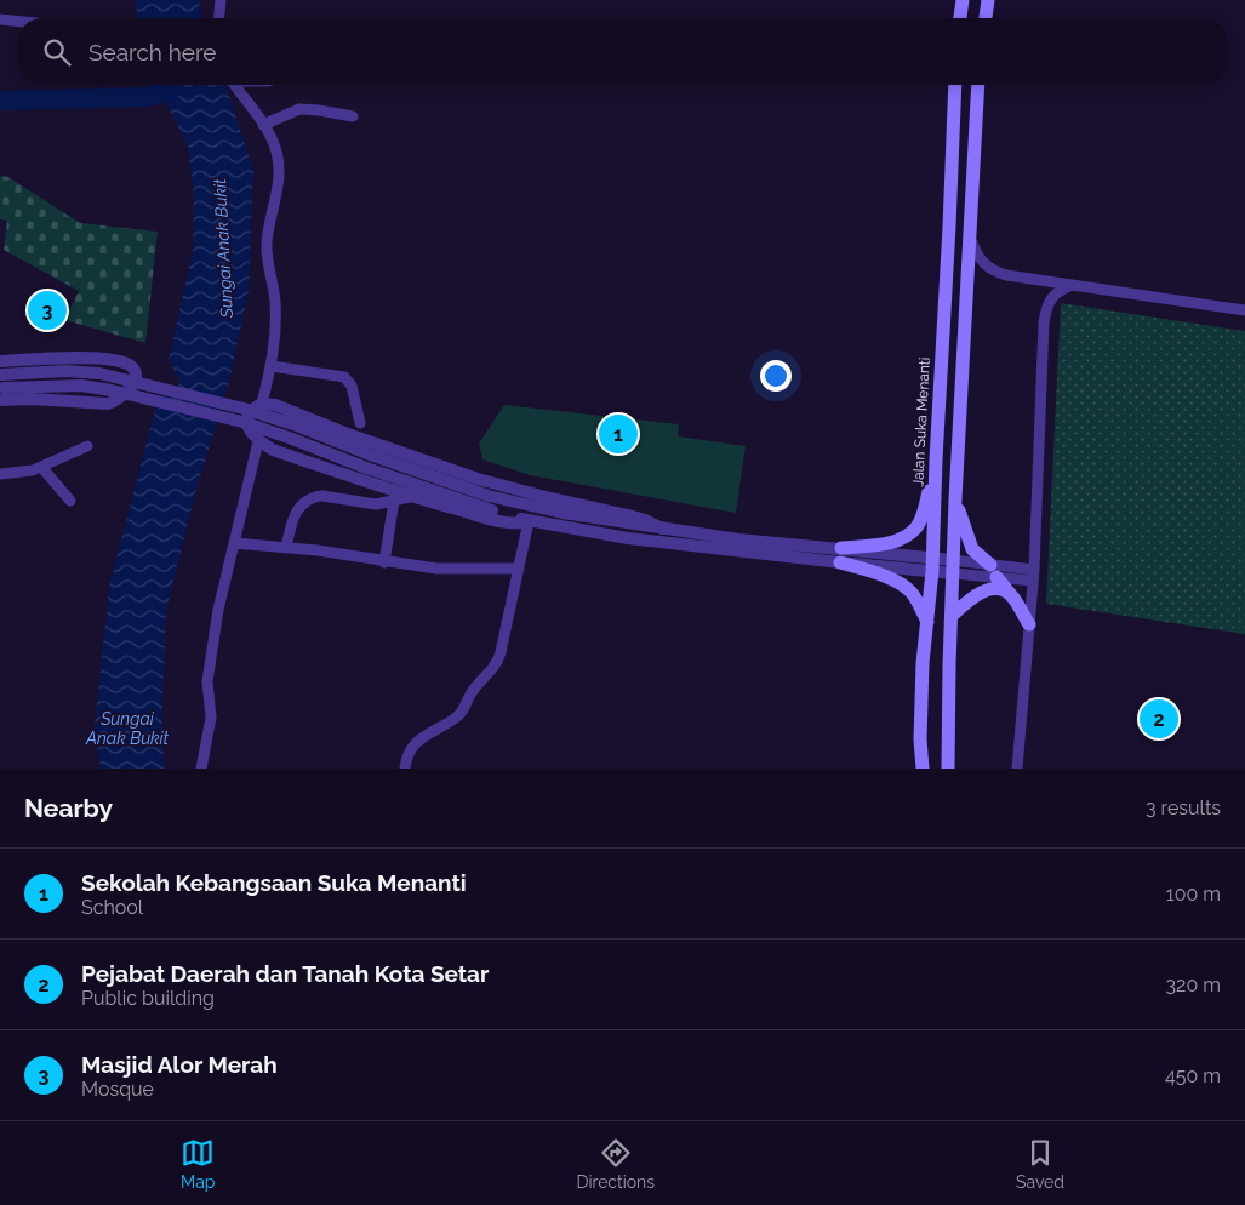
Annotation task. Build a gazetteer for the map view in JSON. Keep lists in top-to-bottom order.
{
  "streets": {
    "main road": ["Jalan Suka Menanti"]
  },
  "water": ["Sungai Anak Bukit"],
  "page": {
    "search": "Search here",
    "pins": ["3", "1", "2"],
    "heading": ["Nearby", "3 results"],
    "list": [
      {
        "mark": "1",
        "name": "Sekolah Kebangsaan Suka Menanti",
        "note": "School",
        "value": "100 m"
      },
      {
        "mark": "2",
        "name": "Pejabat Daerah dan Tanah Kota Setar",
        "note": "Public building",
        "value": "320 m"
      },
      {
        "mark": "3",
        "name": "Masjid Alor Merah",
        "note": "Mosque",
        "value": "450 m"
      }
    ],
    "nav": ["Map", "Directions", "Saved"]
  }
}
